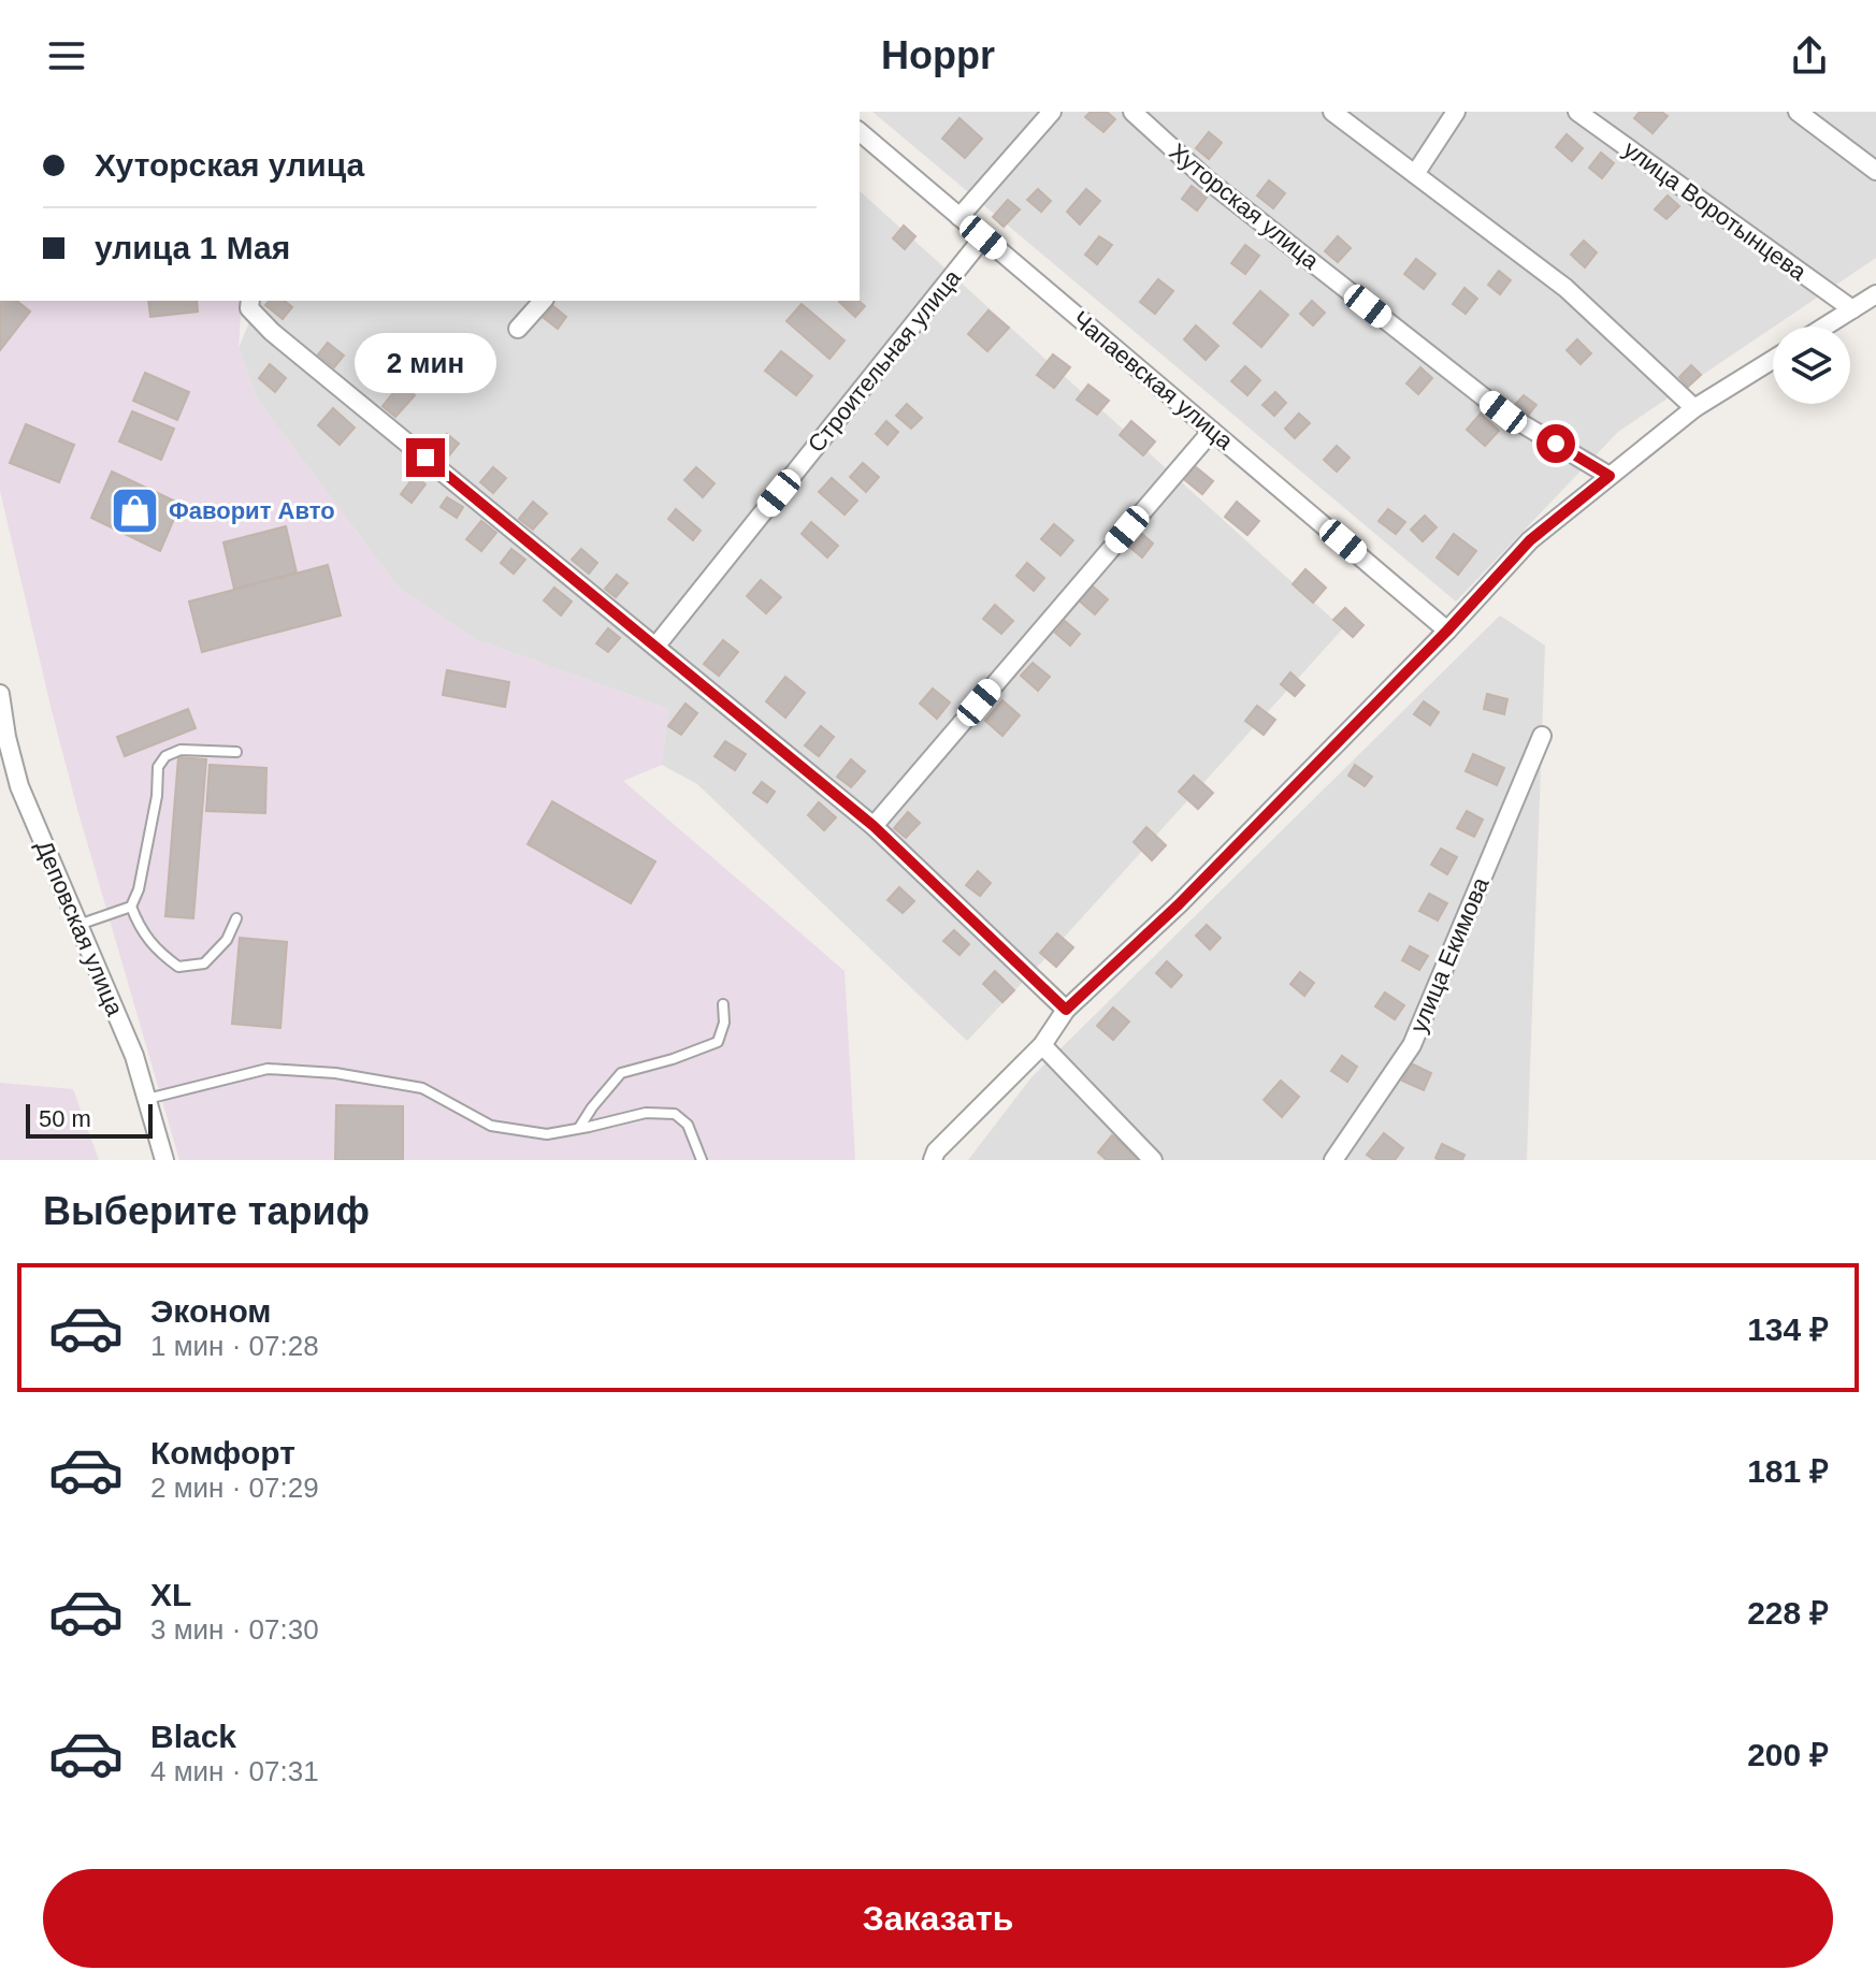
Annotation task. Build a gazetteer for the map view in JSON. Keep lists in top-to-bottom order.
{
  "streets": {
    "street": [
      "Хуторская улица",
      "улица Воротынцева",
      "Строительная улица",
      "Чапаевская улица",
      "Деповская улица",
      "улица Екимова"
    ]
  },
  "crossings": [
    ["Строительная улица", "Чапаевская улица"]
  ],
  "places": {
    "shop": ["Фаворит Авто"]
  },
  "scale_bar": "50 m",
  "page": {
    "header": "Hoppr",
    "banner": ["Хуторская улица", "улица 1 Мая"],
    "bubble": "2 мин",
    "scale": "50 m",
    "heading": "Выберите тариф",
    "list": [
      {
        "name": "Эконом",
        "note": "1 мин · 07:28",
        "value": "134 ₽"
      },
      {
        "name": "Комфорт",
        "note": "2 мин · 07:29",
        "value": "181 ₽"
      },
      {
        "name": "XL",
        "note": "3 мин · 07:30",
        "value": "228 ₽"
      },
      {
        "name": "Black",
        "note": "4 мин · 07:31",
        "value": "200 ₽"
      }
    ],
    "buttons": "Заказать"
  }
}
